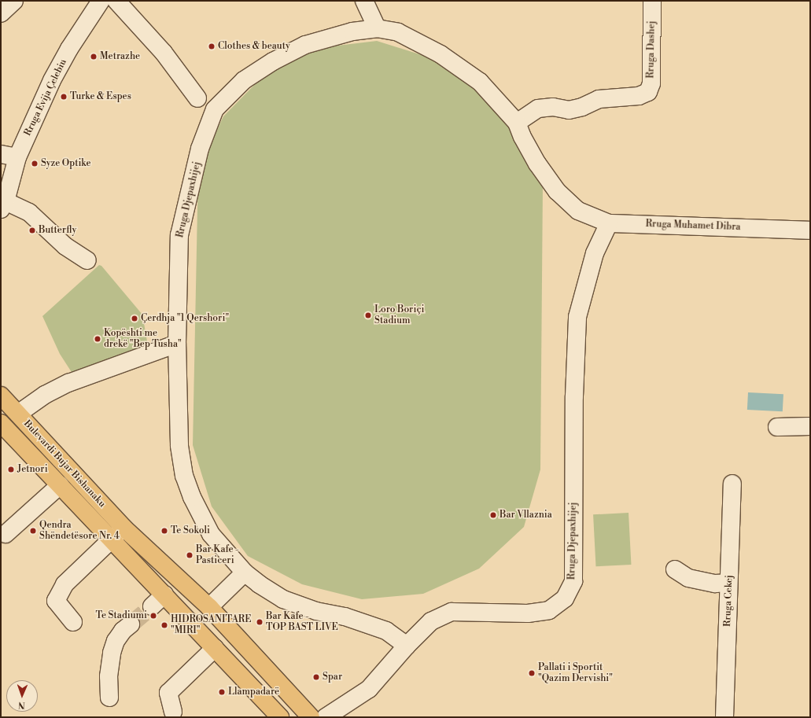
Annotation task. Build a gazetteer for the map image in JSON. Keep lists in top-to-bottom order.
{
  "streets": {
    "main road": ["Bulevardi Bujar Bishanaku"],
    "street": [
      "Rruga Dashej",
      "Rruga Evija Çelebiu",
      "Rruga Djepaxhijej",
      "Rruga Muhamet Dibra",
      "Rruga Cekej"
    ]
  },
  "crossings": [
    ["Rruga Dashej", "Rruga Djepaxhijej"],
    ["Rruga Djepaxhijej", "Rruga Muhamet Dibra"],
    ["Rruga Djepaxhijej", "Bulevardi Bujar Bishanaku"]
  ],
  "places": [
    "Clothes & beauty",
    "Metrazhe",
    "Turke & Espes",
    "Syze Optike",
    "Butterfly",
    "Loro Boriçi Stadium",
    "Çerdhja \"1 Qershori\"",
    "Kopështi me drekë \"Bep Tusha\"",
    "Jetnori",
    "Bar Vllaznia",
    "Qendra Shëndetësore Nr. 4",
    "Te Sokoli",
    "Bar Kafe - Pasticeri",
    "Te Stadiumi",
    "Bar Kafe - TOP BAST LIVE",
    "HIDROSANITARE \"MIRI\"",
    "Pallati i Sportit \"Qazim Dervishi\"",
    "Spar",
    "Llampadarë"
  ],
  "north": "bottom"
}
